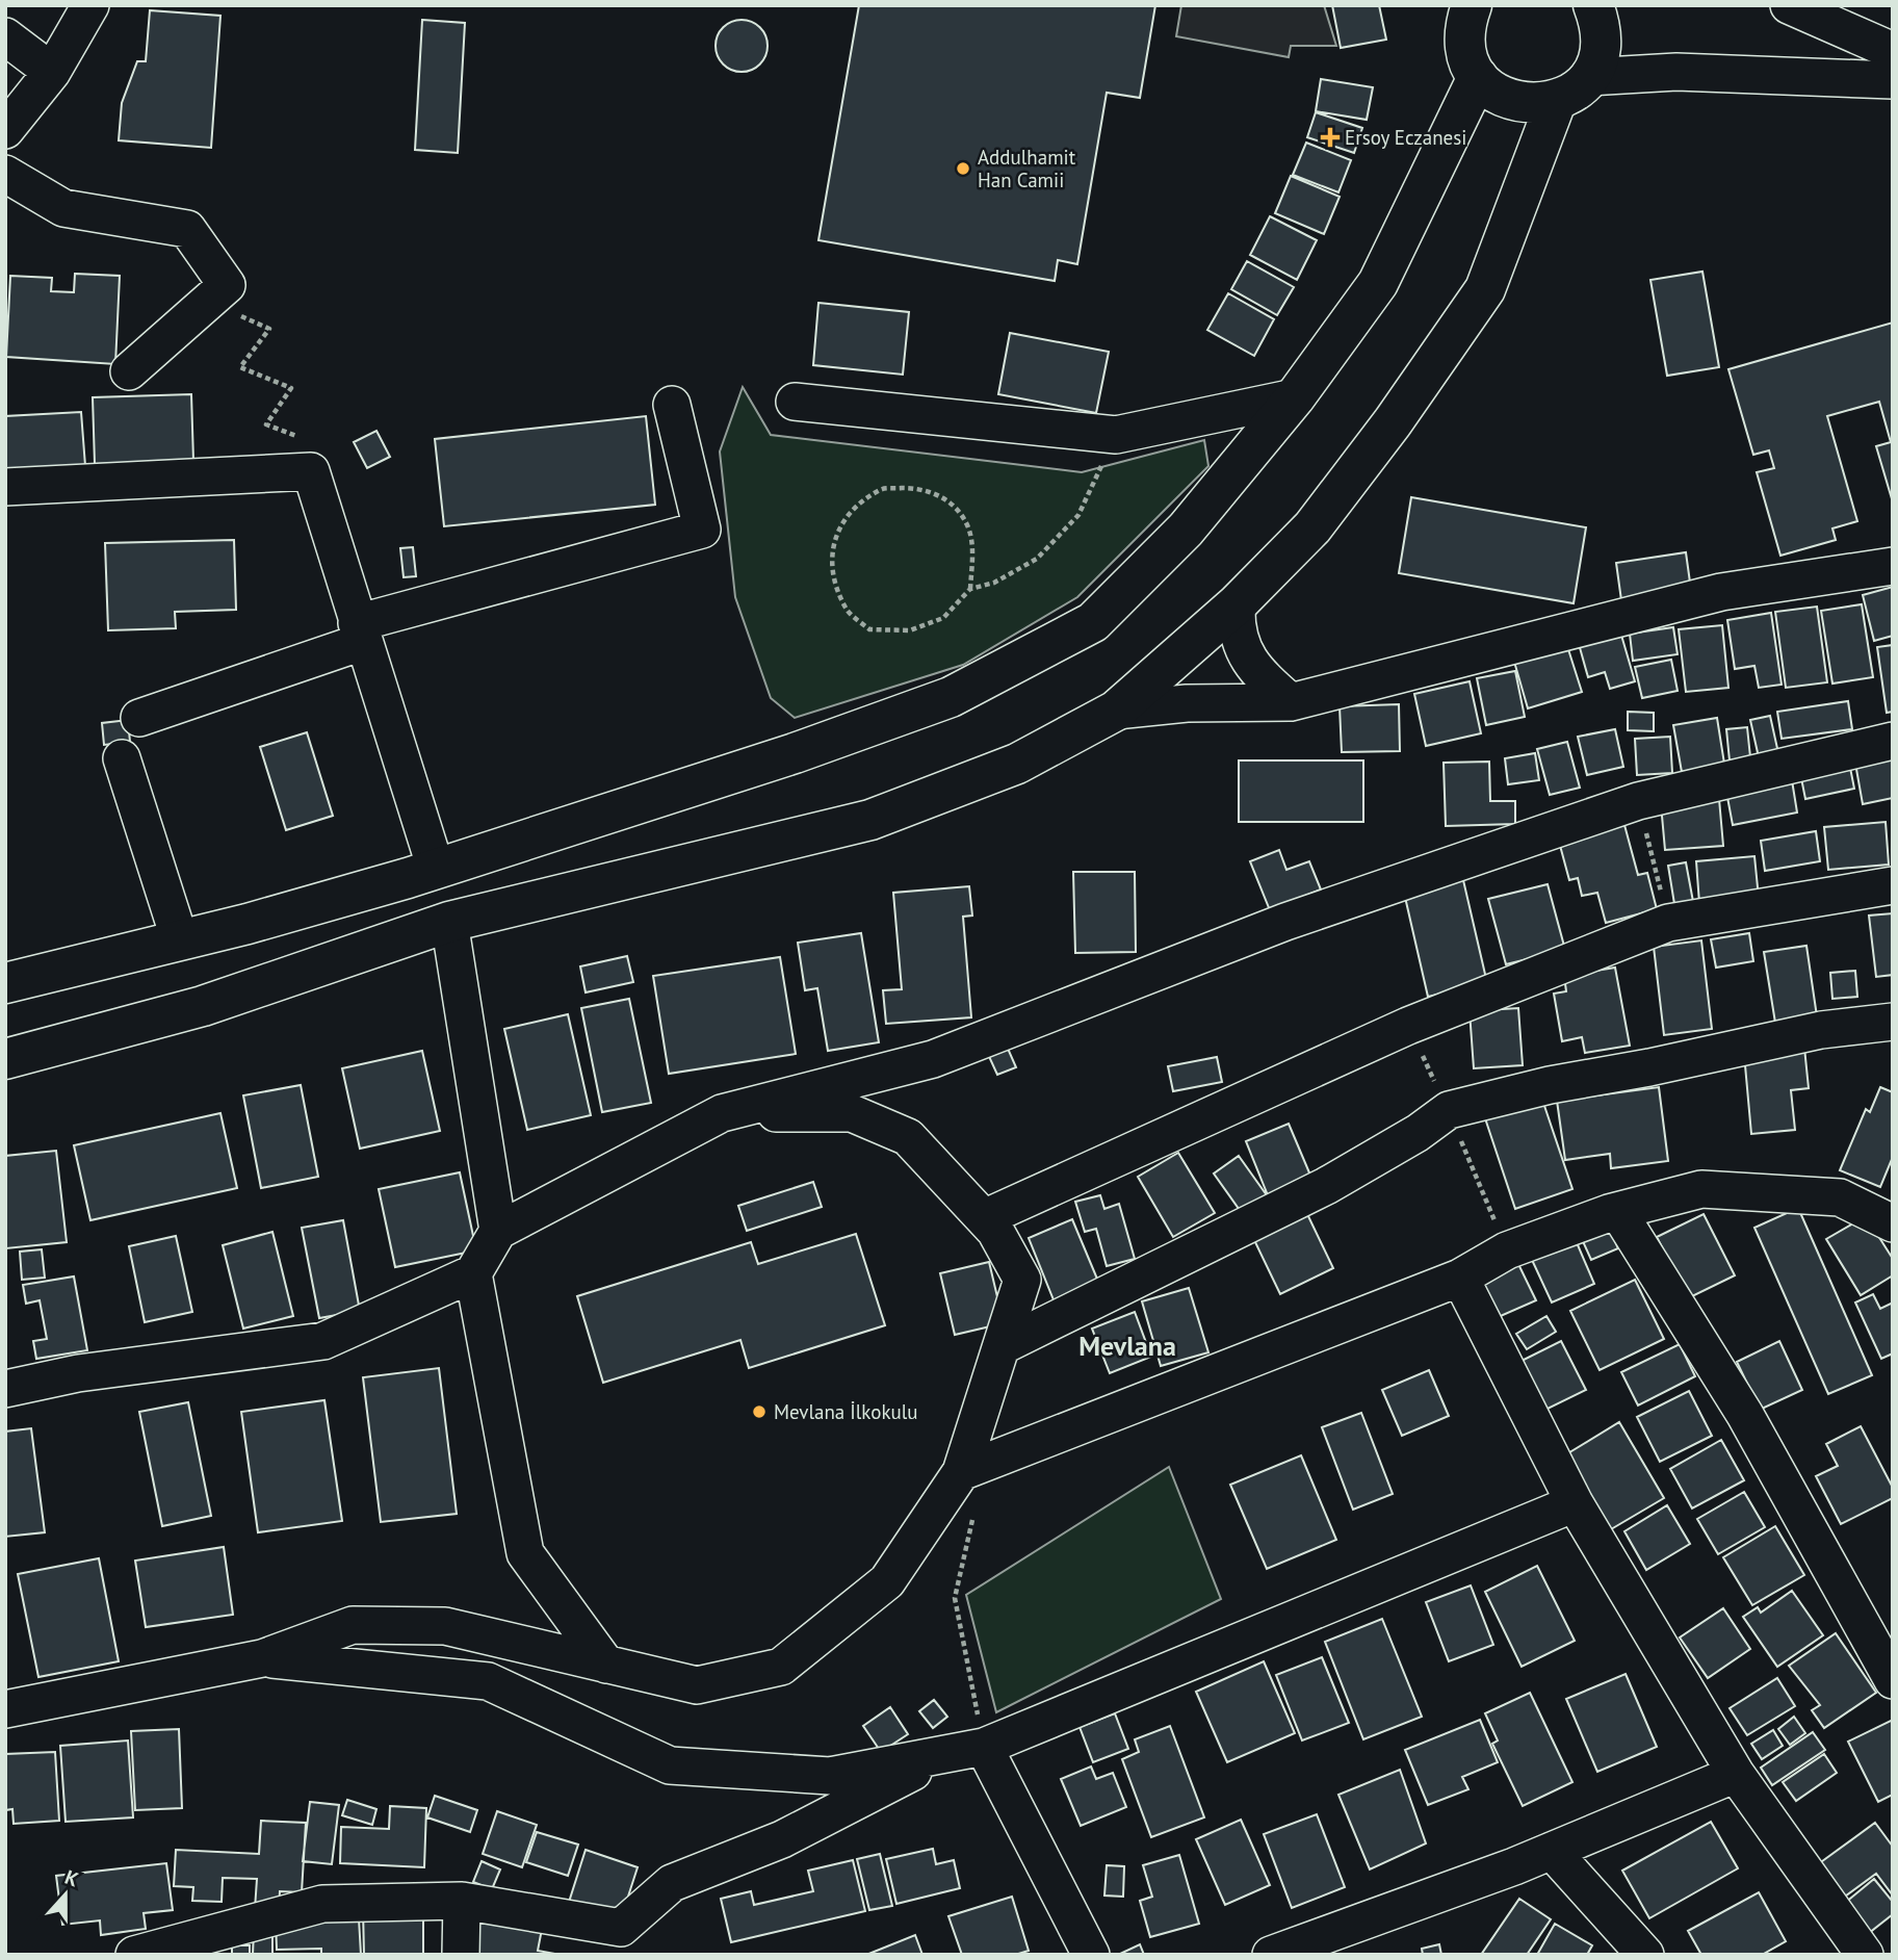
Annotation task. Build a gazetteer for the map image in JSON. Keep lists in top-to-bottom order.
{
  "districts": ["Mevlana"],
  "places": {
    "health": ["Ersoy Eczanesi"],
    "other": ["Addulhamit Han Camii", "Mevlana İlkokulu"]
  },
  "north": "top"
}
